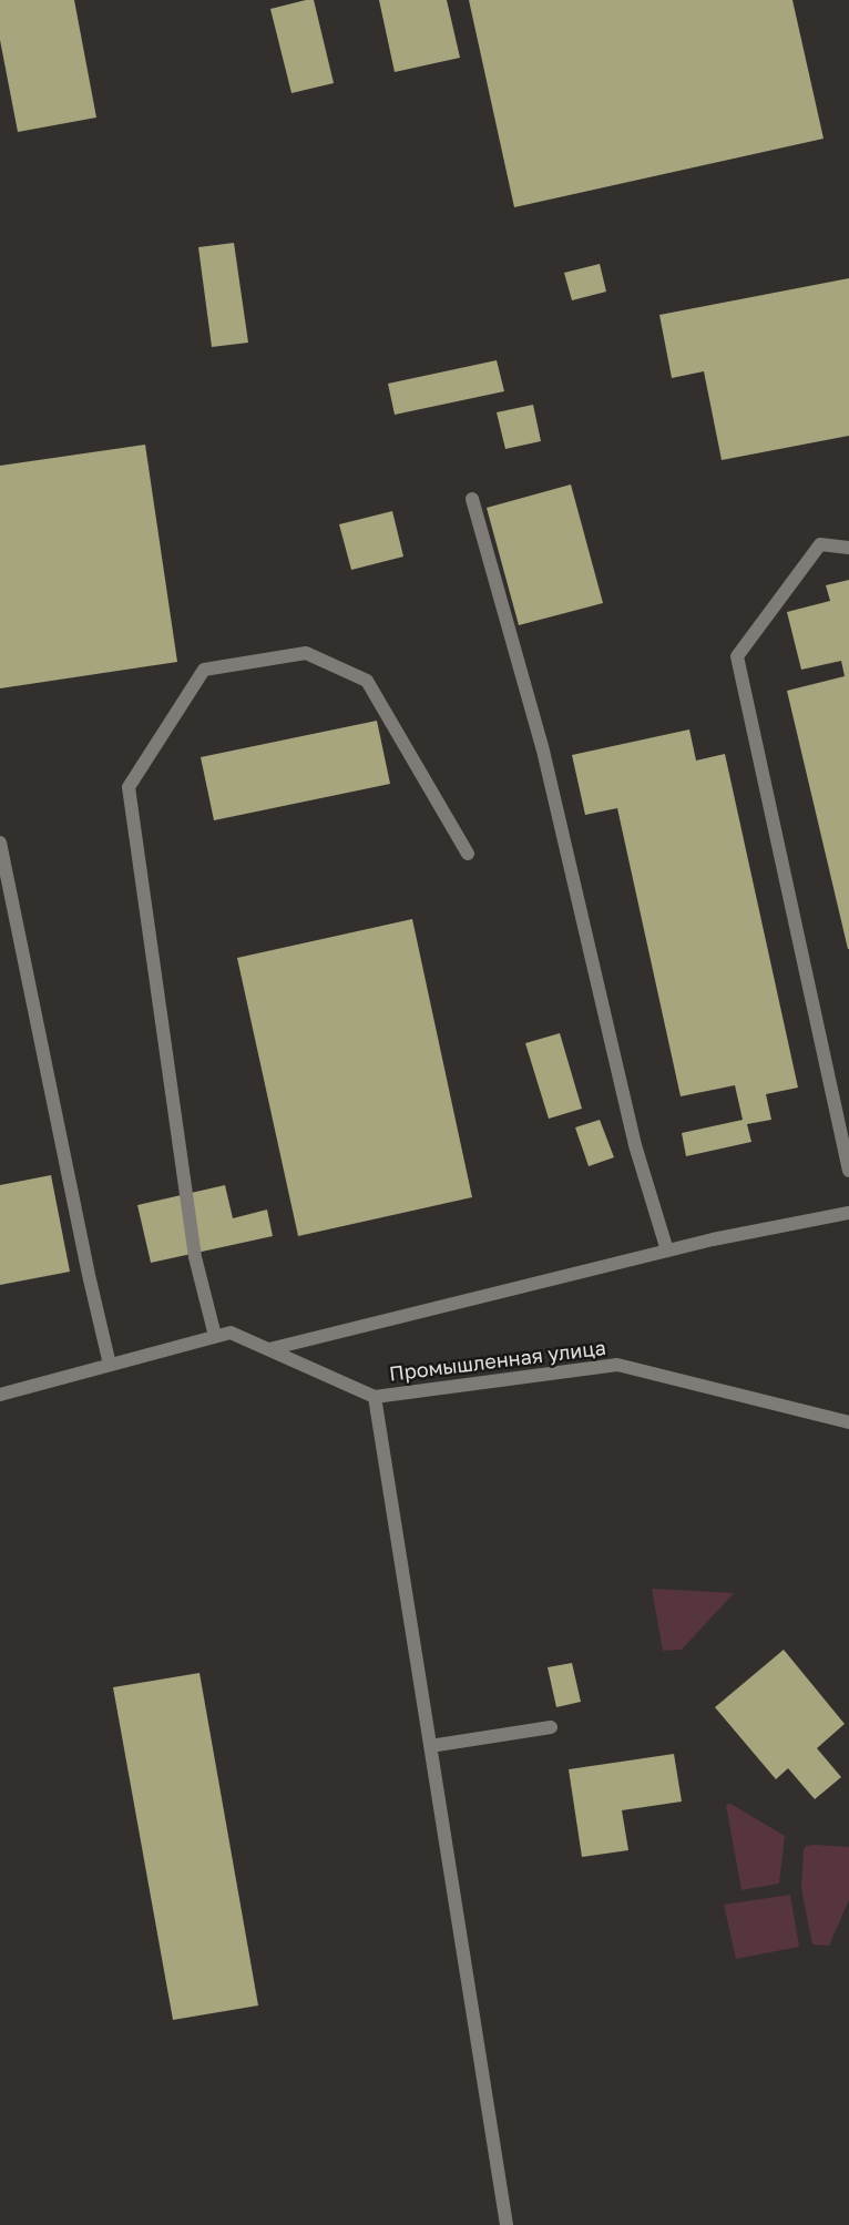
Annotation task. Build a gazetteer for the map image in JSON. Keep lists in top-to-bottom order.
{
  "streets": {
    "street": ["Промышленная улица"]
  }
}
